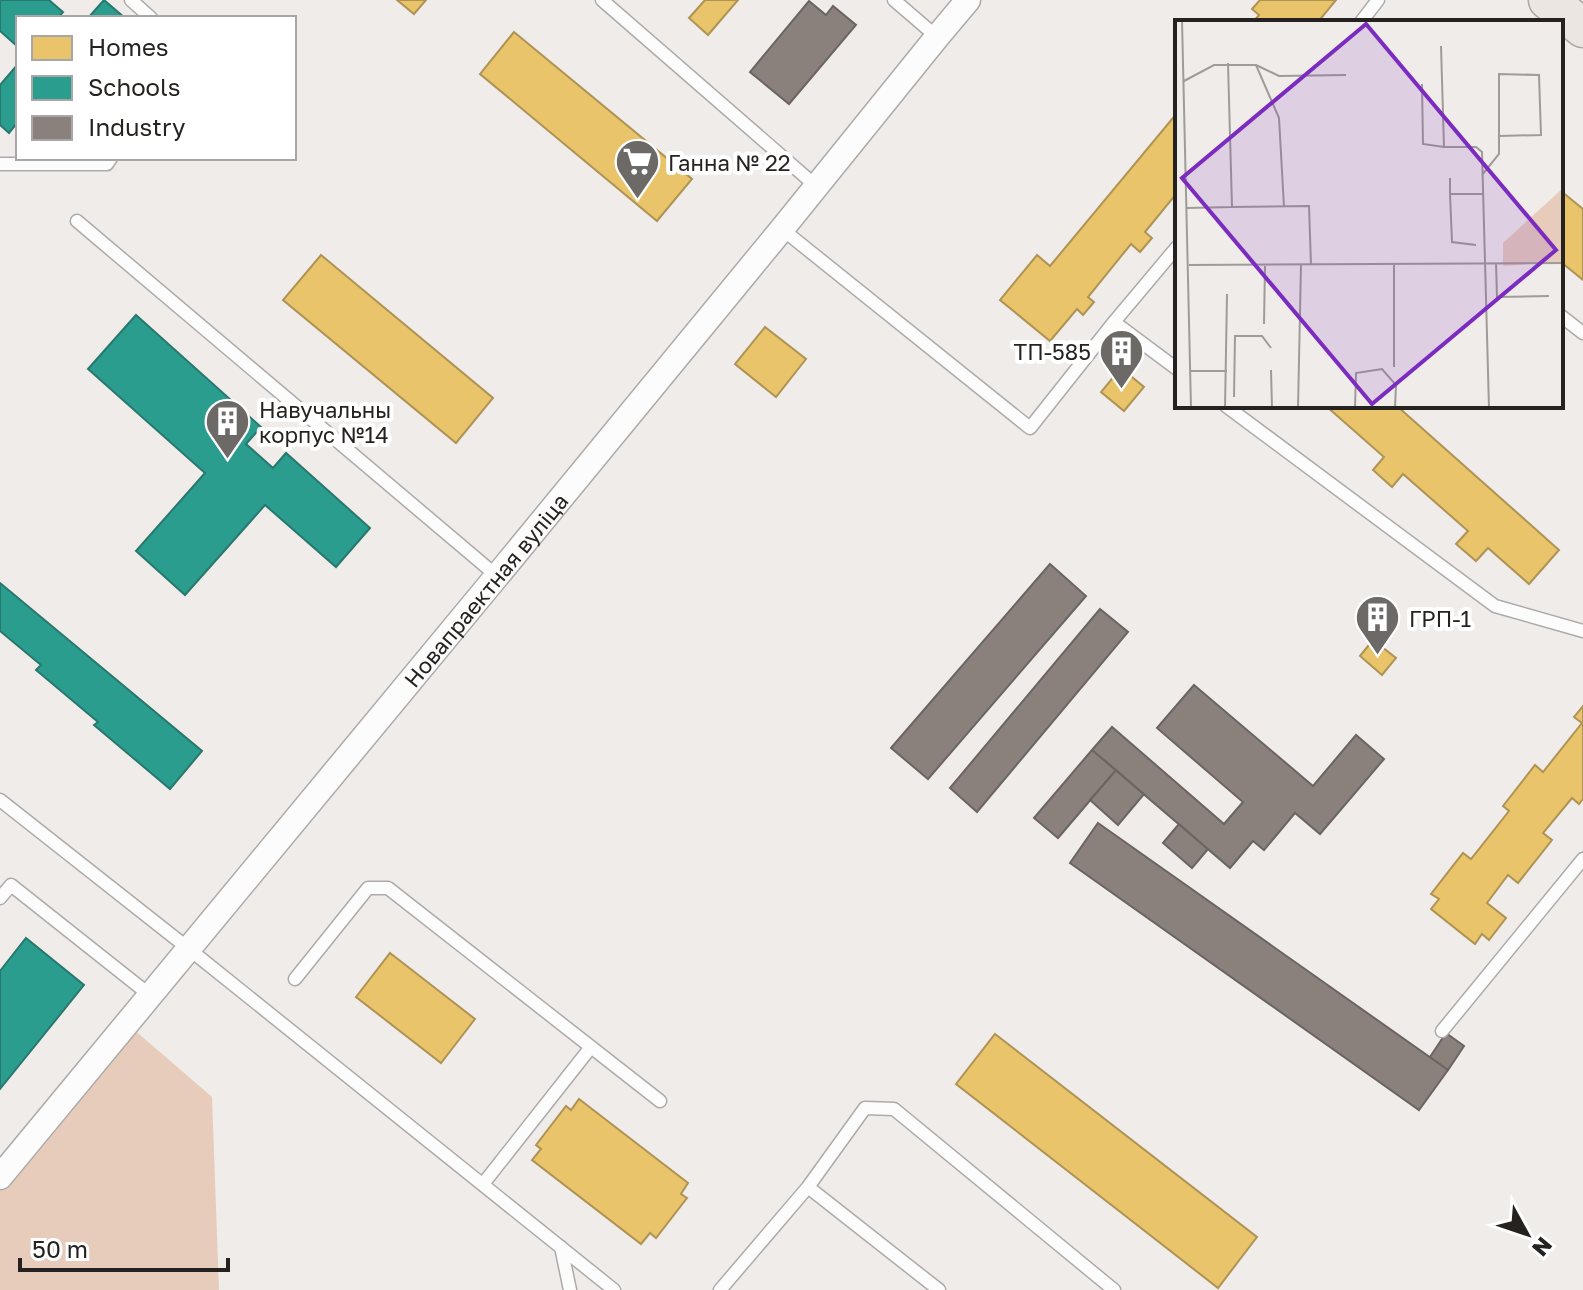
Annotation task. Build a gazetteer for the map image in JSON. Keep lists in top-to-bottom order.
{
  "streets": {
    "street": ["Новапраектная вуліца"]
  },
  "places": {
    "supermarket": ["Ганна № 22"],
    "building": ["ТП-585", "Навучальны корпус №14", "ГРП-1"]
  },
  "legend": ["Homes", "Schools", "Industry"],
  "scale_bar": "50 m",
  "north": "bottom right"
}
